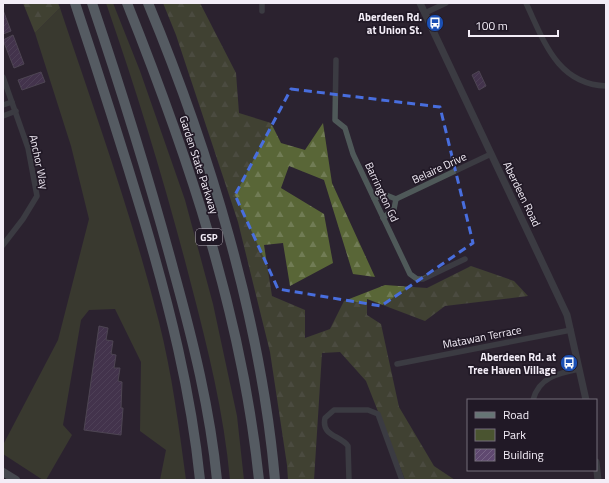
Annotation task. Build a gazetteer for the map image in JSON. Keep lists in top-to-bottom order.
{
  "streets": {
    "highway": ["Garden State Parkway", "GSP"],
    "street": [
      "Anchor Way",
      "Belaire Drive",
      "Barrington Gd",
      "Aberdeen Road",
      "Matawan Terrace"
    ]
  },
  "crossings": [
    ["Belaire Drive", "Aberdeen Road"],
    ["Aberdeen Road", "Matawan Terrace"]
  ],
  "places": {
    "bus stop": ["Aberdeen Rd. at Union St.", "Aberdeen Rd. at Tree Haven Village"]
  },
  "legend": ["Road", "Park", "Building"],
  "scale_bar": "100 m"
}
